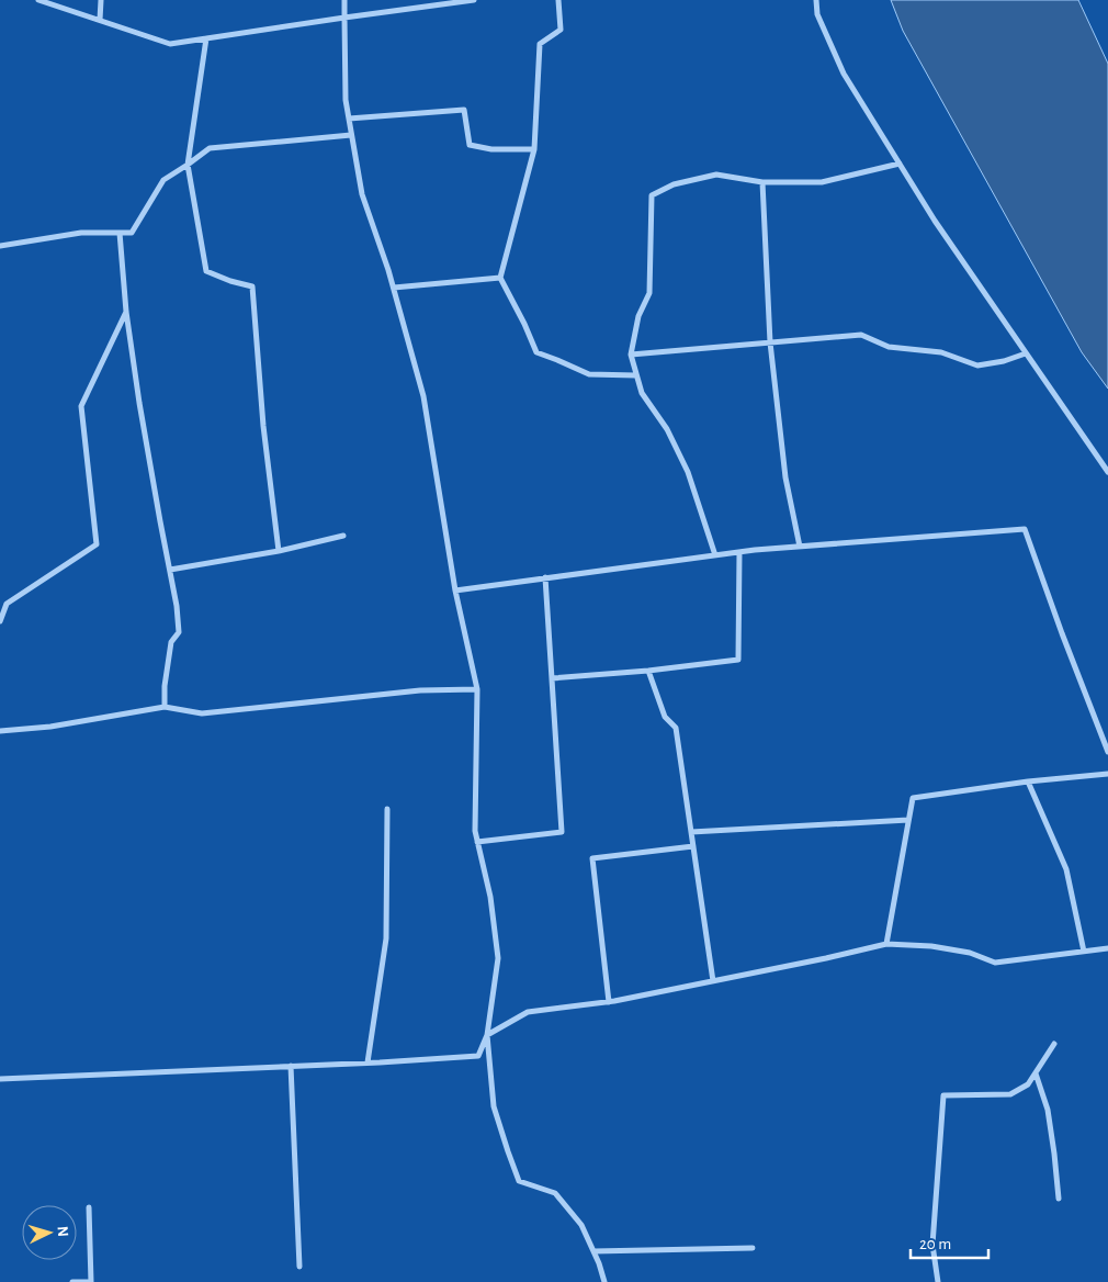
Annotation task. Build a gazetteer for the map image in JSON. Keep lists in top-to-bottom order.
{
  "scale_bar": "20 m",
  "north": "right"
}
